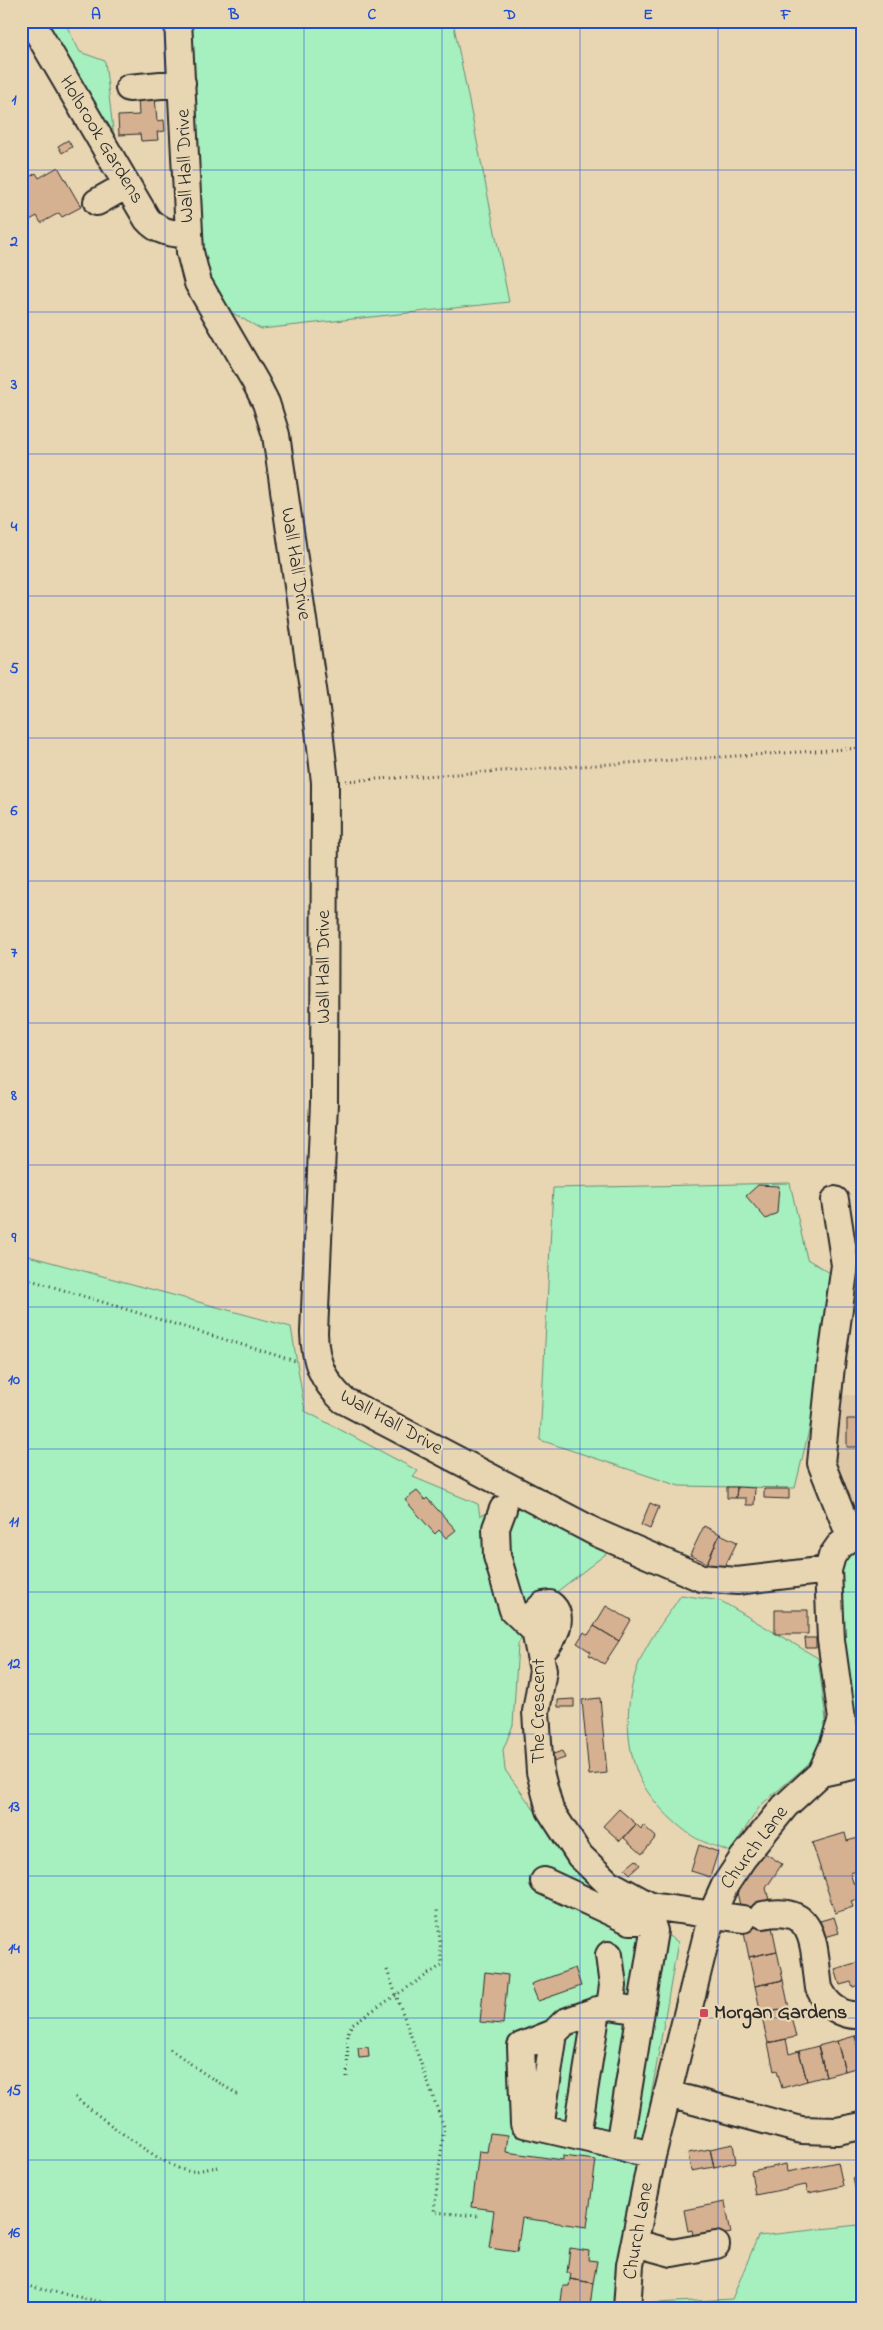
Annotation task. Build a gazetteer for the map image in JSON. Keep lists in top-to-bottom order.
{
  "streets": {
    "street": [
      "Holbrook Gardens",
      "Wall Hall Drive",
      "The Crescent",
      "Church Lane"
    ]
  },
  "crossings": [
    ["Holbrook Gardens", "Wall Hall Drive"],
    ["Wall Hall Drive", "Church Lane"],
    ["The Crescent", "Church Lane"]
  ],
  "places": {
    "transit": ["Morgan Gardens"]
  },
  "grid": {
    "columns": [
      "A",
      "B",
      "C",
      "D",
      "E",
      "F"
    ],
    "rows": [
      "1",
      "2",
      "3",
      "4",
      "5",
      "6",
      "7",
      "8",
      "9",
      "10",
      "11",
      "12",
      "13",
      "14",
      "15",
      "16"
    ]
  }
}
